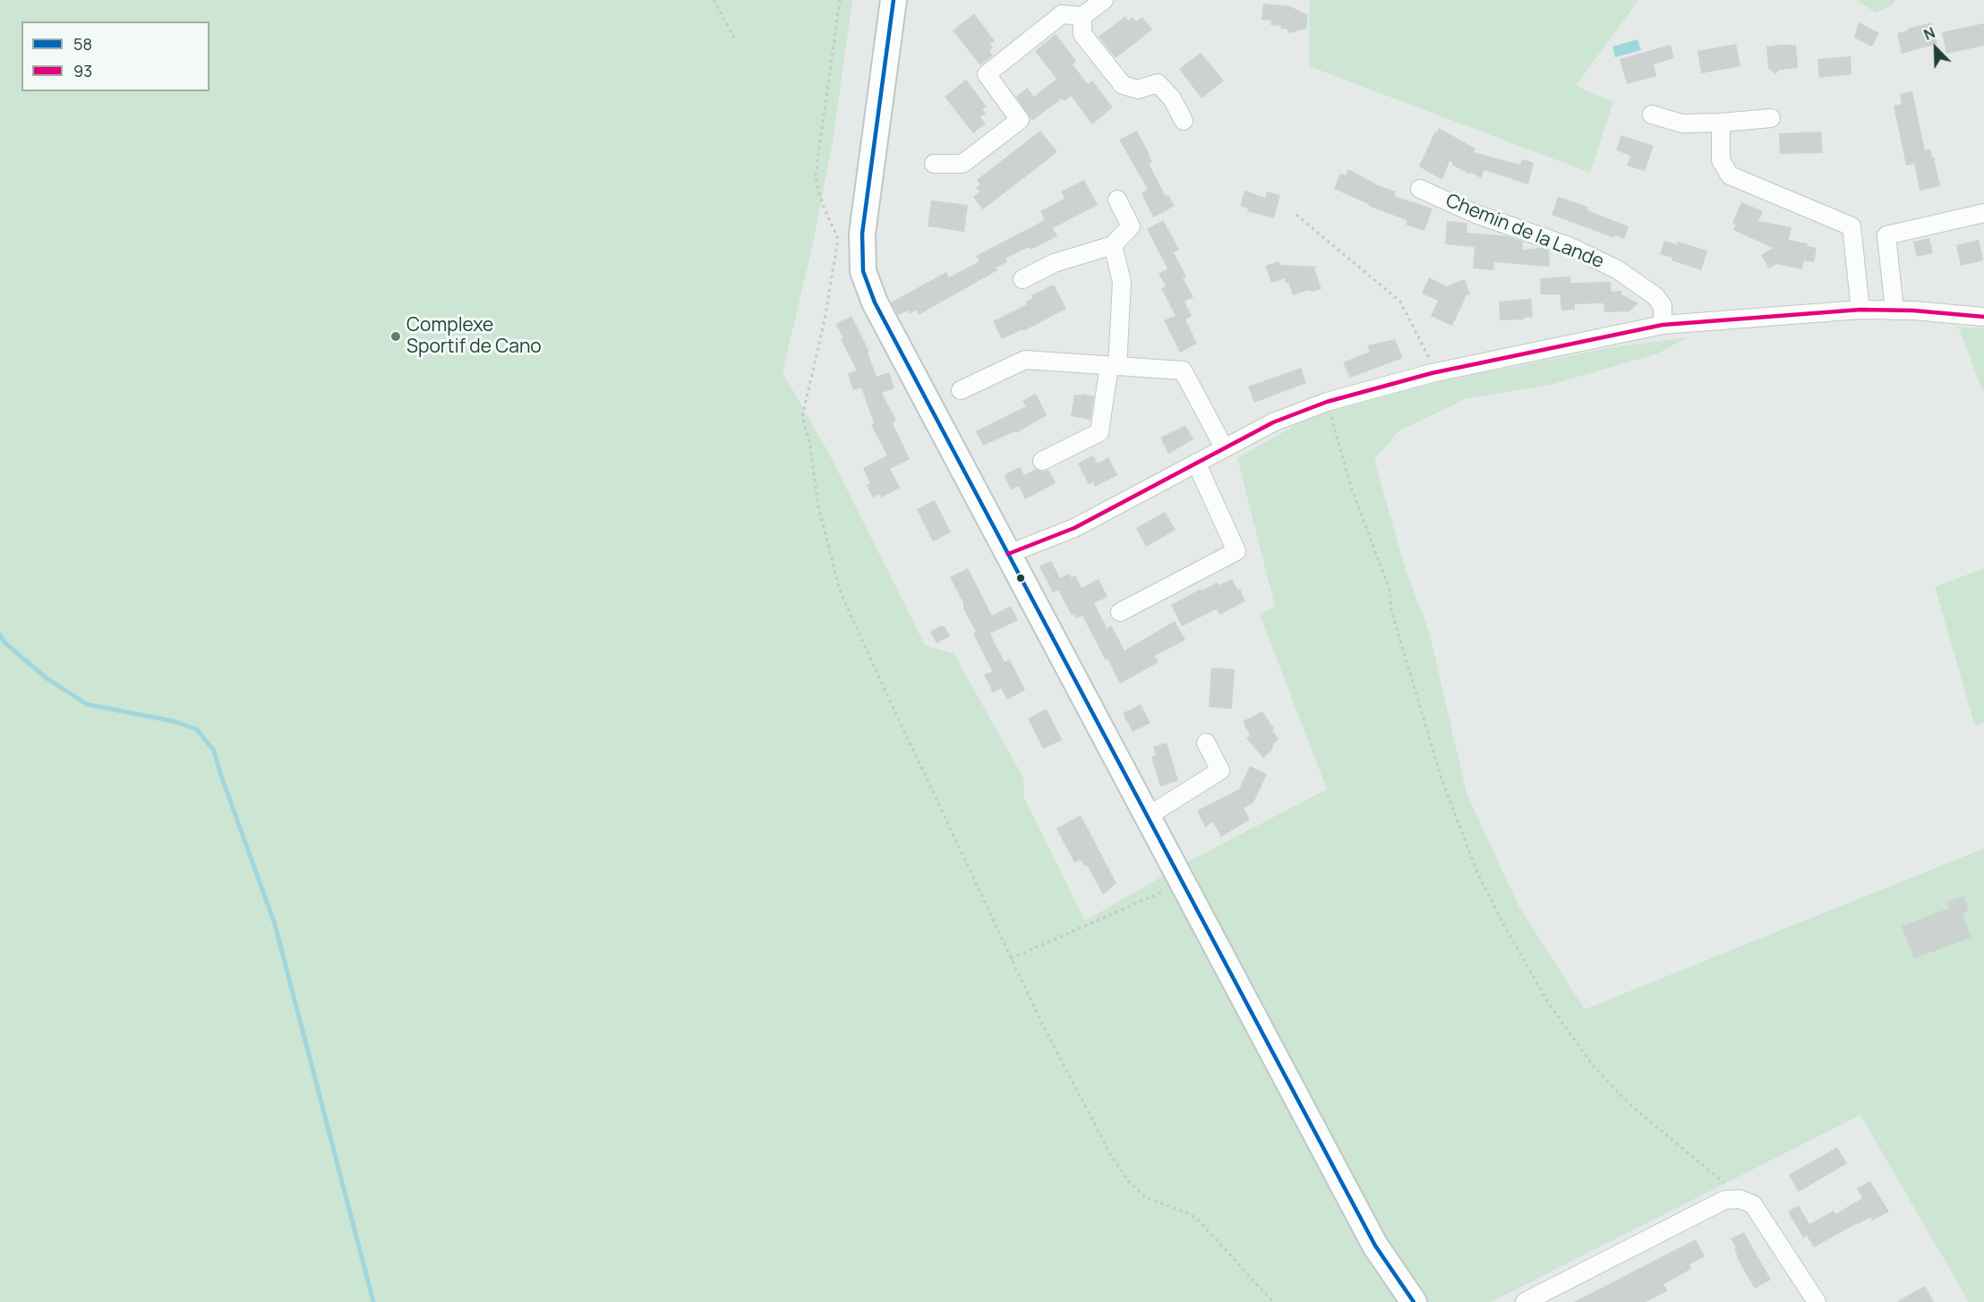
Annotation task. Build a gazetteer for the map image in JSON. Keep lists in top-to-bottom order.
{
  "streets": {
    "street": ["Chemin de la Lande"]
  },
  "places": ["Complexe Sportif de Cano"],
  "lines": ["transit line 58", "transit line 93"],
  "legend": ["58", "93"],
  "north": "top left"
}
